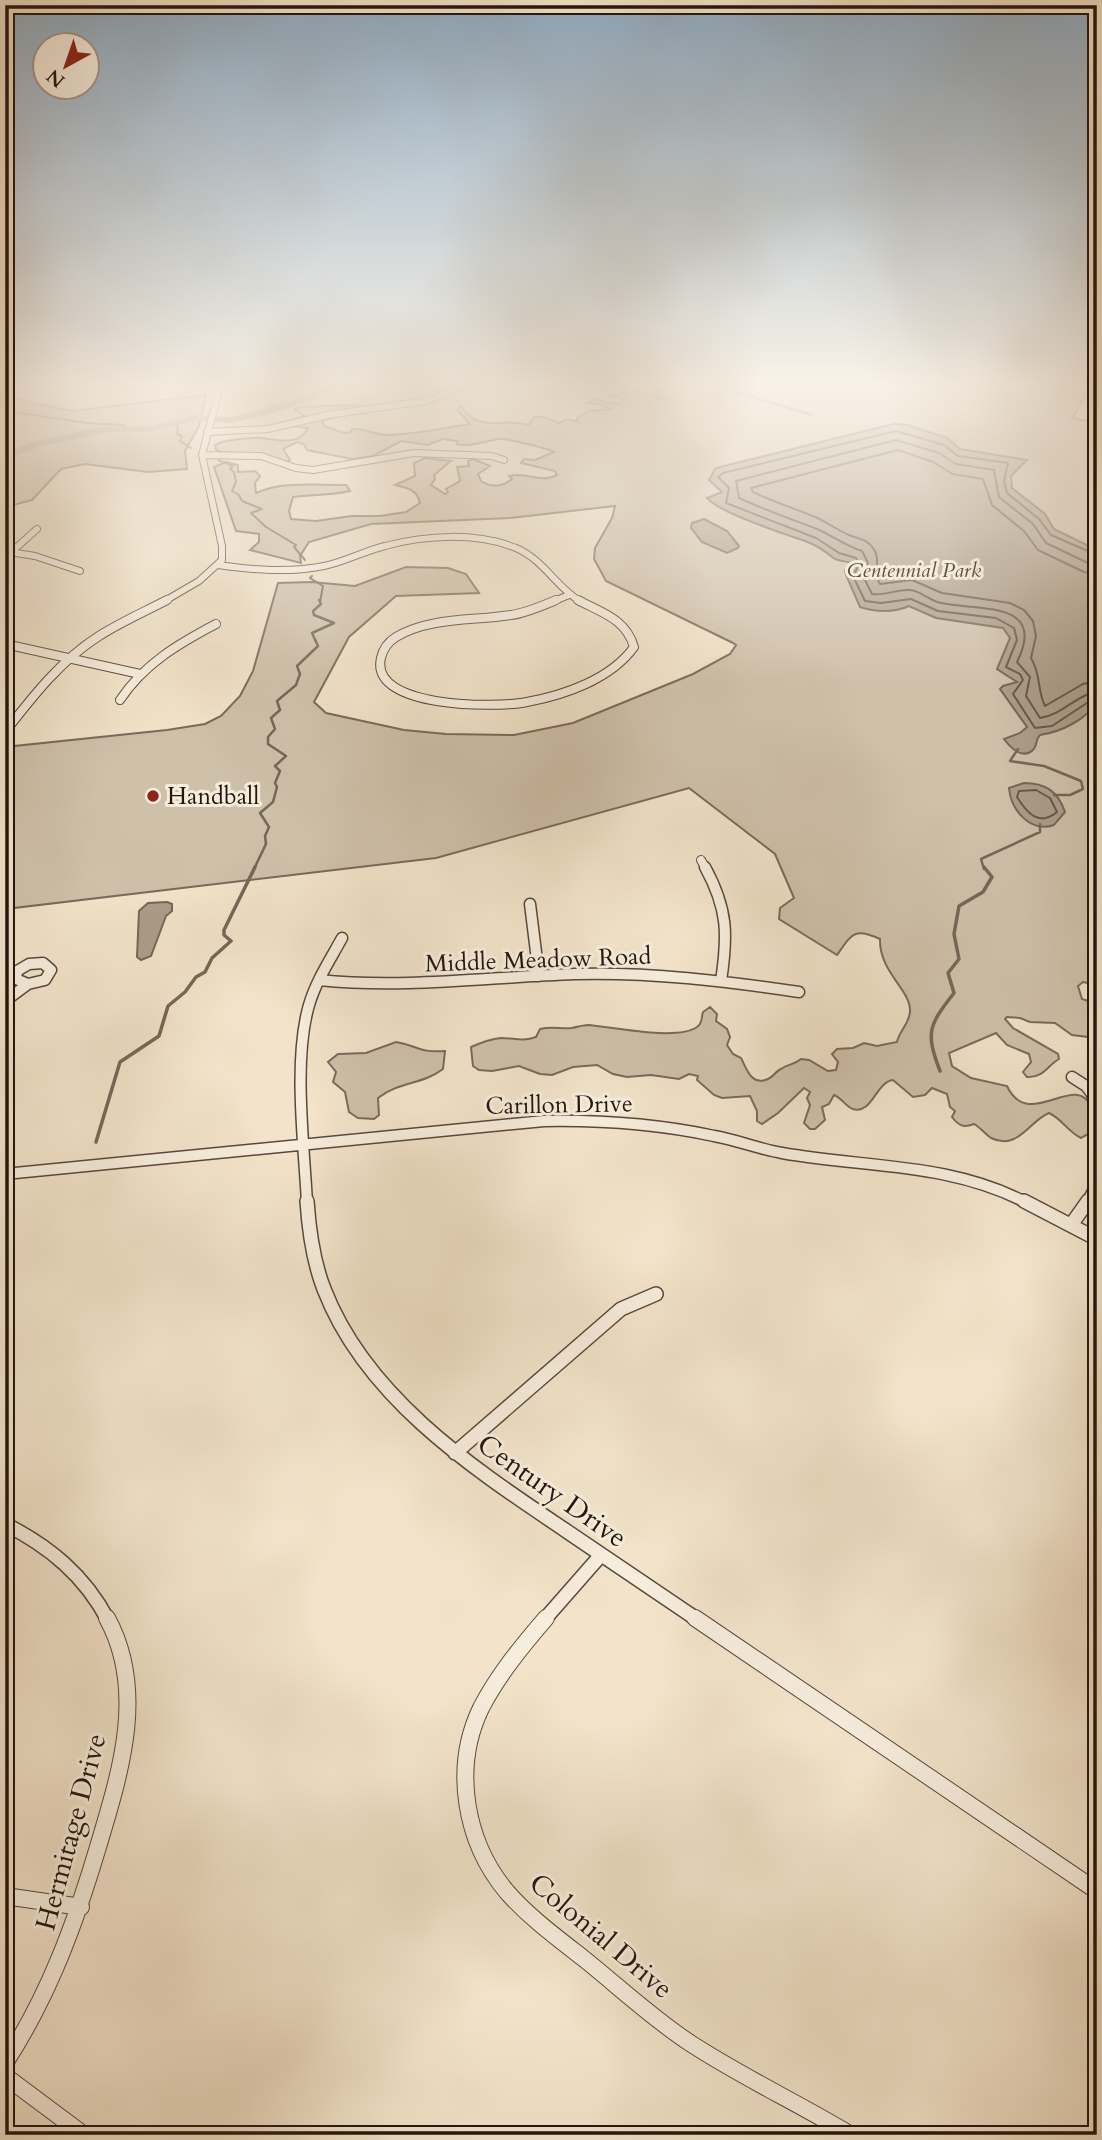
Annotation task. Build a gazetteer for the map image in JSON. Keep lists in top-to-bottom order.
{
  "streets": {
    "street": [
      "Middle Meadow Road",
      "Carillon Drive",
      "Century Drive",
      "Hermitage Drive",
      "Colonial Drive"
    ]
  },
  "crossings": [
    ["Middle Meadow Road", "Century Drive"],
    ["Carillon Drive", "Century Drive"],
    ["Century Drive", "Colonial Drive"]
  ],
  "parks": ["Centennial Park"],
  "places": ["Handball"],
  "north": "bottom left"
}
